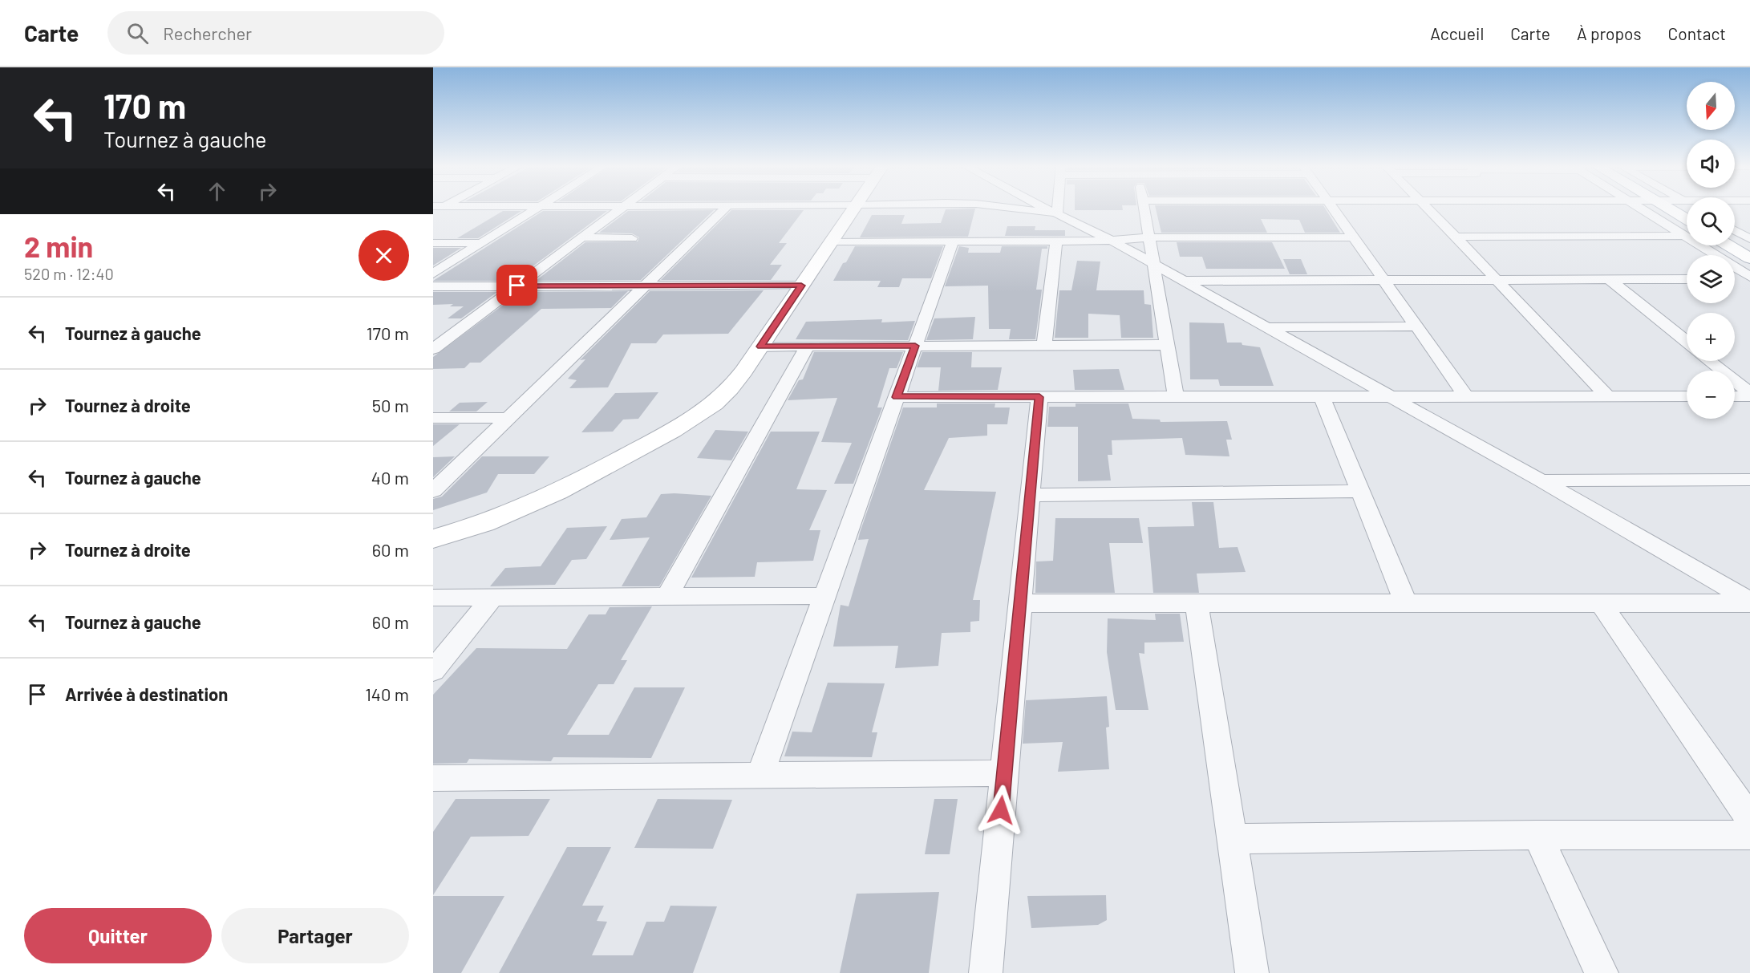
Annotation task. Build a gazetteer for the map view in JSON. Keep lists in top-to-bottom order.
{
  "north": "bottom",
  "page": {
    "header": "Carte",
    "search": "Rechercher",
    "nav": [
      "Accueil",
      "Carte",
      "À propos",
      "Contact"
    ],
    "turn": ["170 m", "Tournez à gauche"],
    "map_buttons": ["+", "−"],
    "heading": ["2 min", "520 m · 12:40"],
    "list": [
      {
        "name": "Tournez à gauche",
        "value": "170 m"
      },
      {
        "name": "Tournez à droite",
        "value": "50 m"
      },
      {
        "name": "Tournez à gauche",
        "value": "40 m"
      },
      {
        "name": "Tournez à droite",
        "value": "60 m"
      },
      {
        "name": "Tournez à gauche",
        "value": "60 m"
      },
      {
        "name": "Arrivée à destination",
        "value": "140 m"
      }
    ],
    "buttons": ["Quitter", "Partager"]
  }
}
